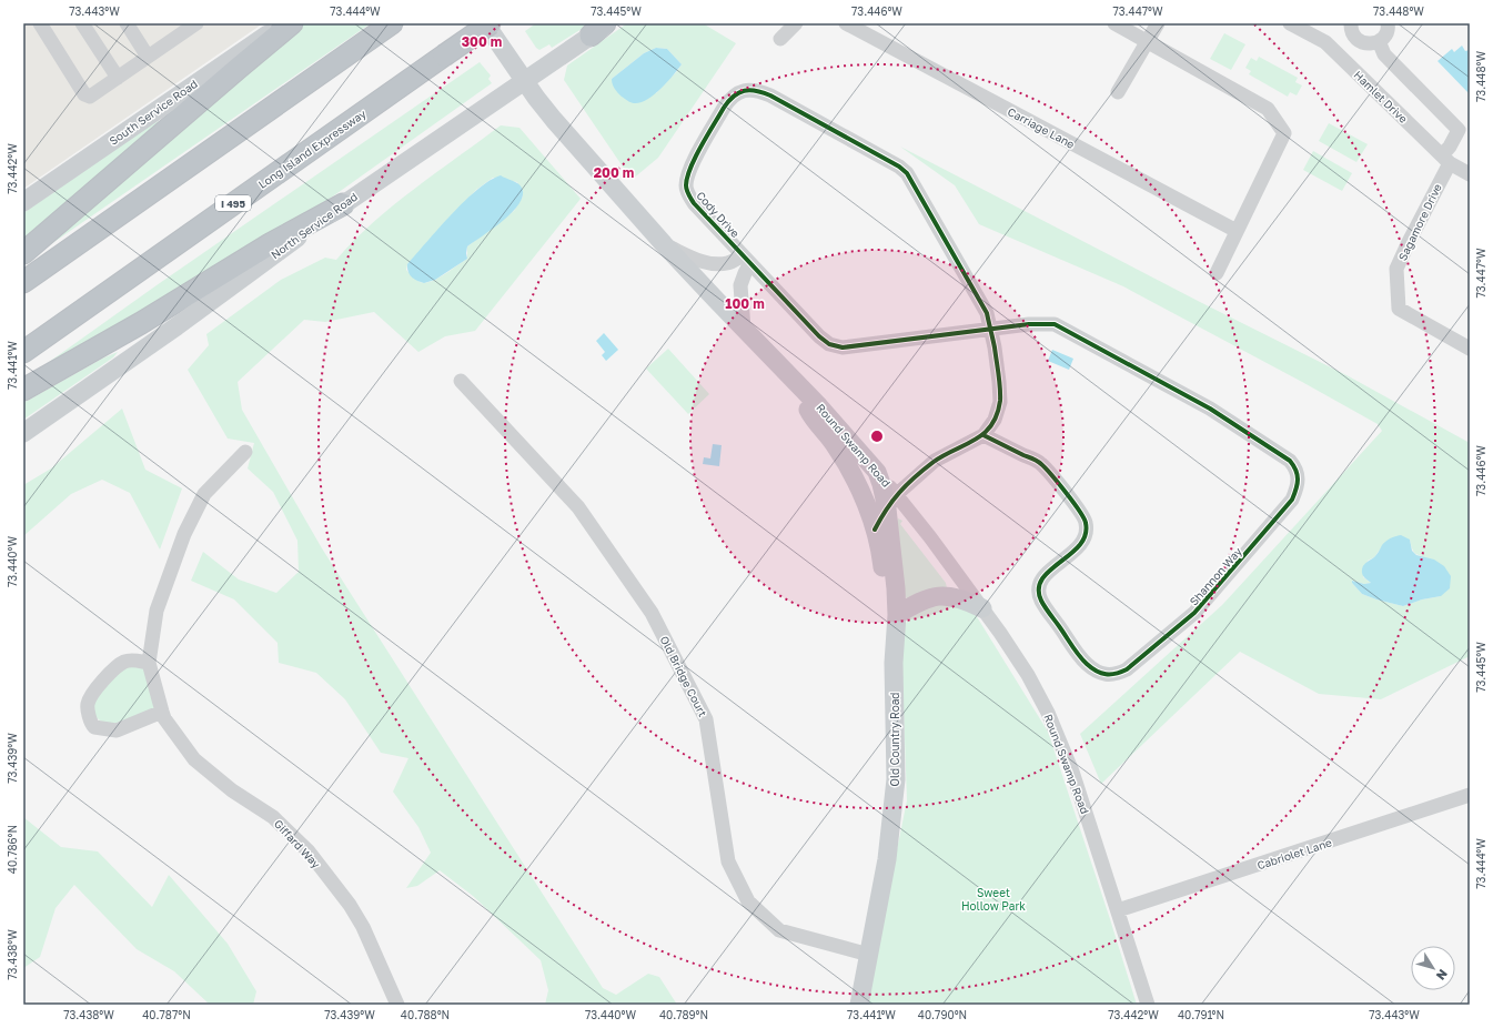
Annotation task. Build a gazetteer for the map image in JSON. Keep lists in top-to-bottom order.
{
  "streets": {
    "highway": ["Long Island Expressway", "I 495"],
    "main road": [
      "South Service Road",
      "North Service Road",
      "Round Swamp Road",
      "Old Country Road"
    ],
    "street": [
      "Hamlet Drive",
      "Carriage Lane",
      "Cody Drive",
      "Sagamore Drive",
      "Shannon Way",
      "Old Bridge Court",
      "Giffard Way",
      "Cabriolet Lane"
    ]
  },
  "crossings": [
    ["Hamlet Drive", "Sagamore Drive"],
    ["Cody Drive", "Round Swamp Road"],
    ["Cody Drive", "Shannon Way"],
    ["Cody Drive", "Old Country Road"],
    ["North Service Road", "Round Swamp Road"],
    ["Round Swamp Road", "Old Country Road"],
    ["Round Swamp Road", "Cabriolet Lane"],
    ["Old Bridge Court", "Old Country Road"]
  ],
  "parks": ["Sweet Hollow Park"],
  "north": "bottom right",
  "coordinates": [
    "73.443°W",
    "73.444°W",
    "73.445°W",
    "73.446°W",
    "73.447°W",
    "73.448°W",
    "73.442°W",
    "73.441°W",
    "73.440°W",
    "73.439°W",
    "40.786°N",
    "73.438°W",
    "40.787°N",
    "40.788°N",
    "40.789°N",
    "40.790°N",
    "40.791°N"
  ],
  "rings": ["300 m", "200 m", "100 m"]
}
